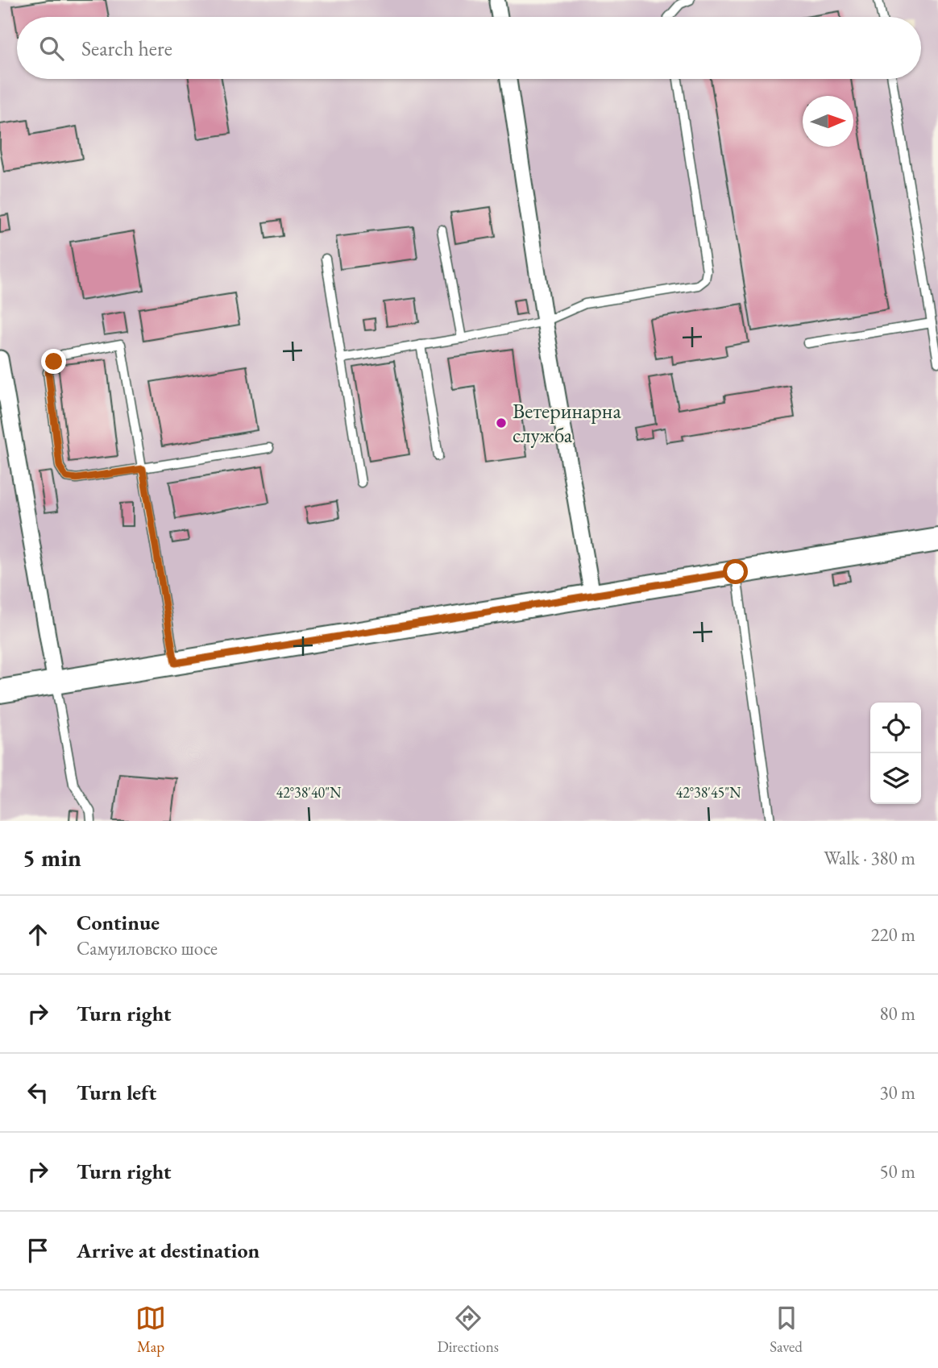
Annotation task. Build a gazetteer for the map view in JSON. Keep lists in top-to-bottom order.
{
  "places": ["Ветеринарна служба"],
  "north": "right",
  "page": {
    "search": "Search here",
    "heading": ["5 min", "Walk · 380 m"],
    "list": [
      ["Continue", "Самуиловско шосе", "220 m"],
      ["Turn right", "80 m"],
      ["Turn left", "30 m"],
      ["Turn right", "50 m"],
      "Arrive at destination"
    ],
    "nav": ["Map", "Directions", "Saved"]
  },
  "coordinates": ["42°38'40\"N", "42°38'45\"N"]
}
